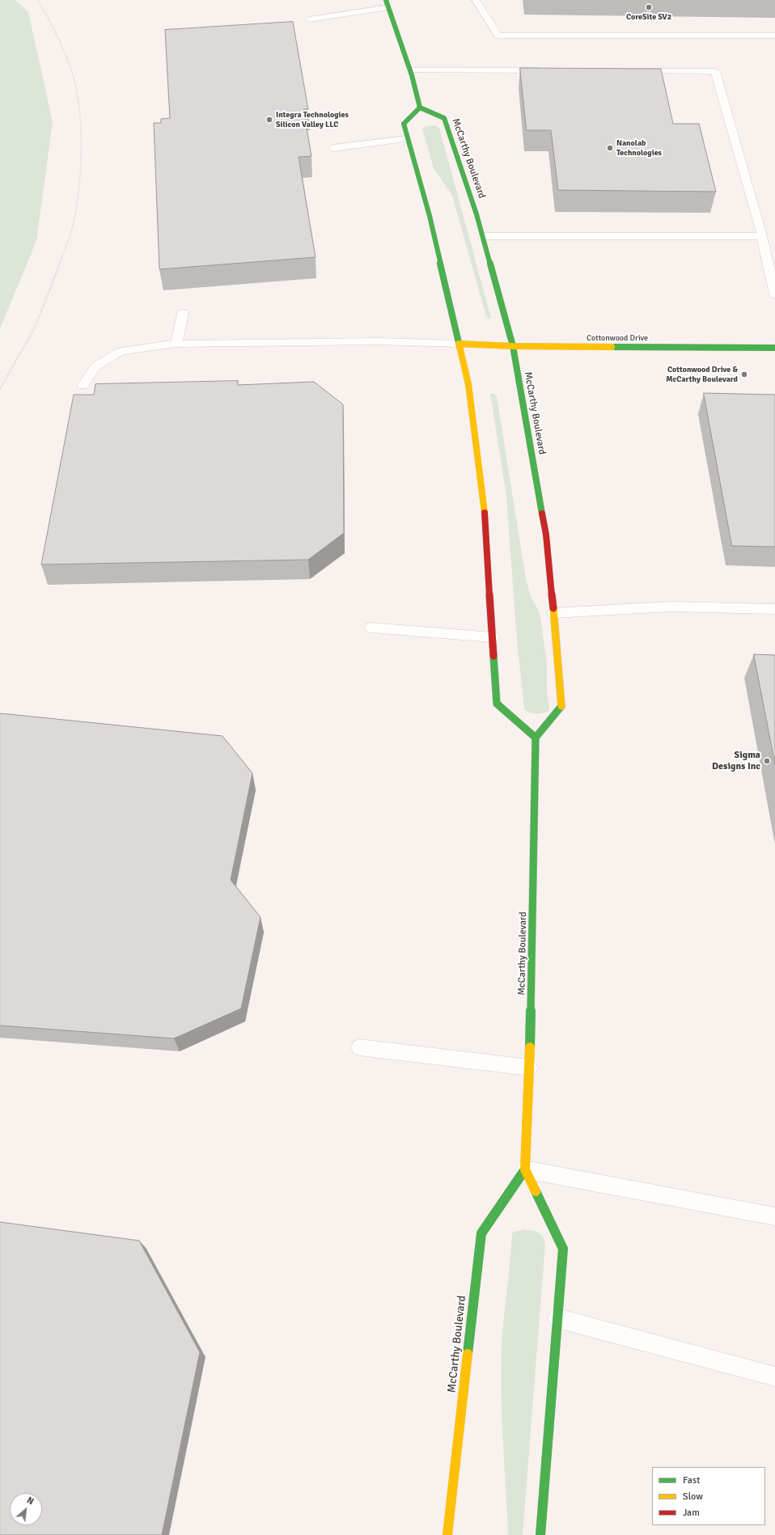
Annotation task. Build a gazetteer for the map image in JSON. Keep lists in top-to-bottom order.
{
  "streets": {
    "main road": ["McCarthy Boulevard", "Cottonwood Drive"]
  },
  "crossings": [
    ["McCarthy Boulevard", "Cottonwood Drive"]
  ],
  "places": [
    "CoreSite SV2",
    "Integra Technologies Silicon Valley LLC",
    "Nanolab Technologies",
    "Cottonwood Drive & McCarthy Boulevard",
    "Sigma Designs Inc"
  ],
  "legend": ["Fast", "Slow", "Jam"],
  "north": "top right"
}
